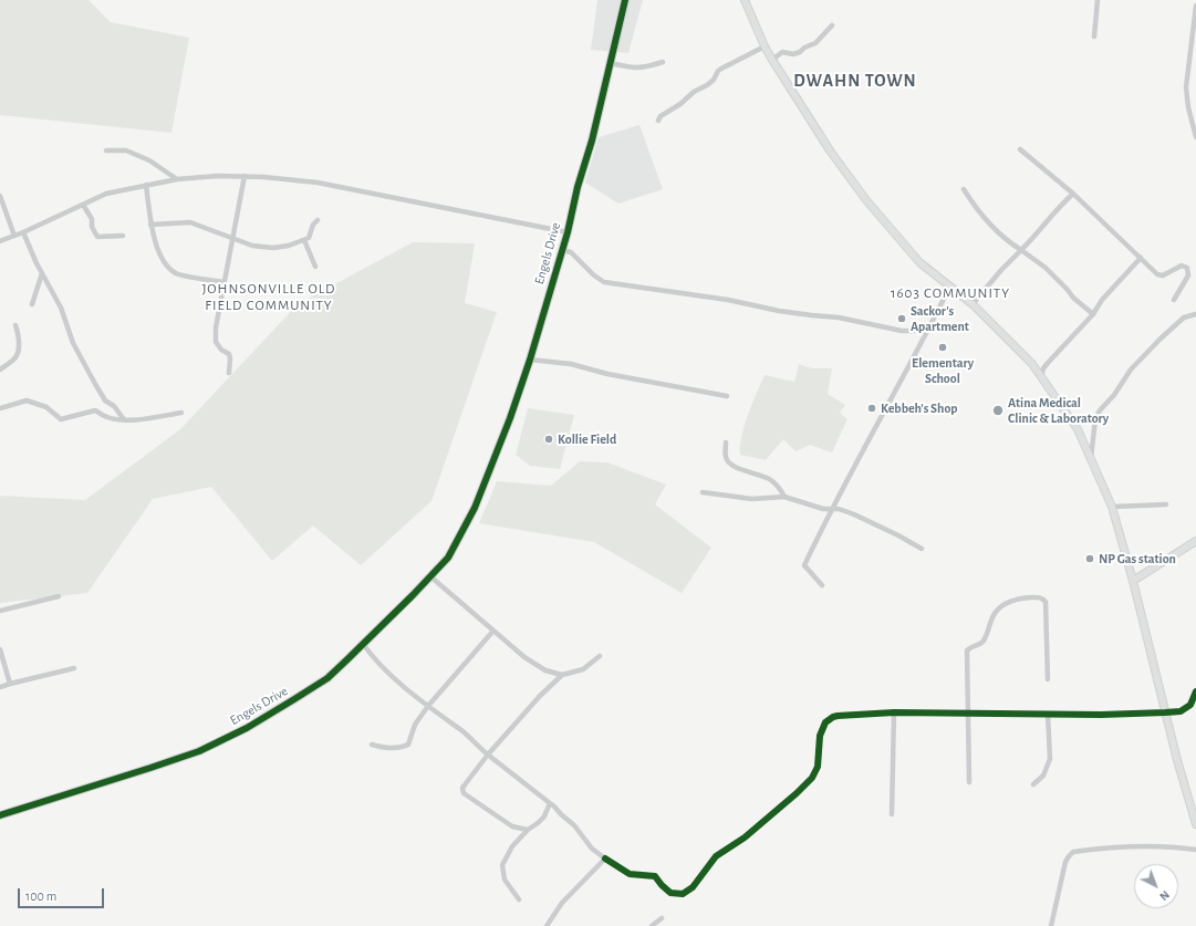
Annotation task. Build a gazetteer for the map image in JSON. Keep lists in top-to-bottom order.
{
  "streets": {
    "street": ["Engels Drive"]
  },
  "districts": ["DWAHN TOWN", "JOHNSONVILLE OLD FIELD COMMUNITY", "1603 COMMUNITY"],
  "places": [
    "Sackor's Apartment",
    "Elementary School",
    "Kebbeh's Shop",
    "Atina Medical Clinic & Laboratory",
    "Kollie Field",
    "NP Gas station"
  ],
  "scale_bar": "100 m",
  "north": "bottom right"
}
